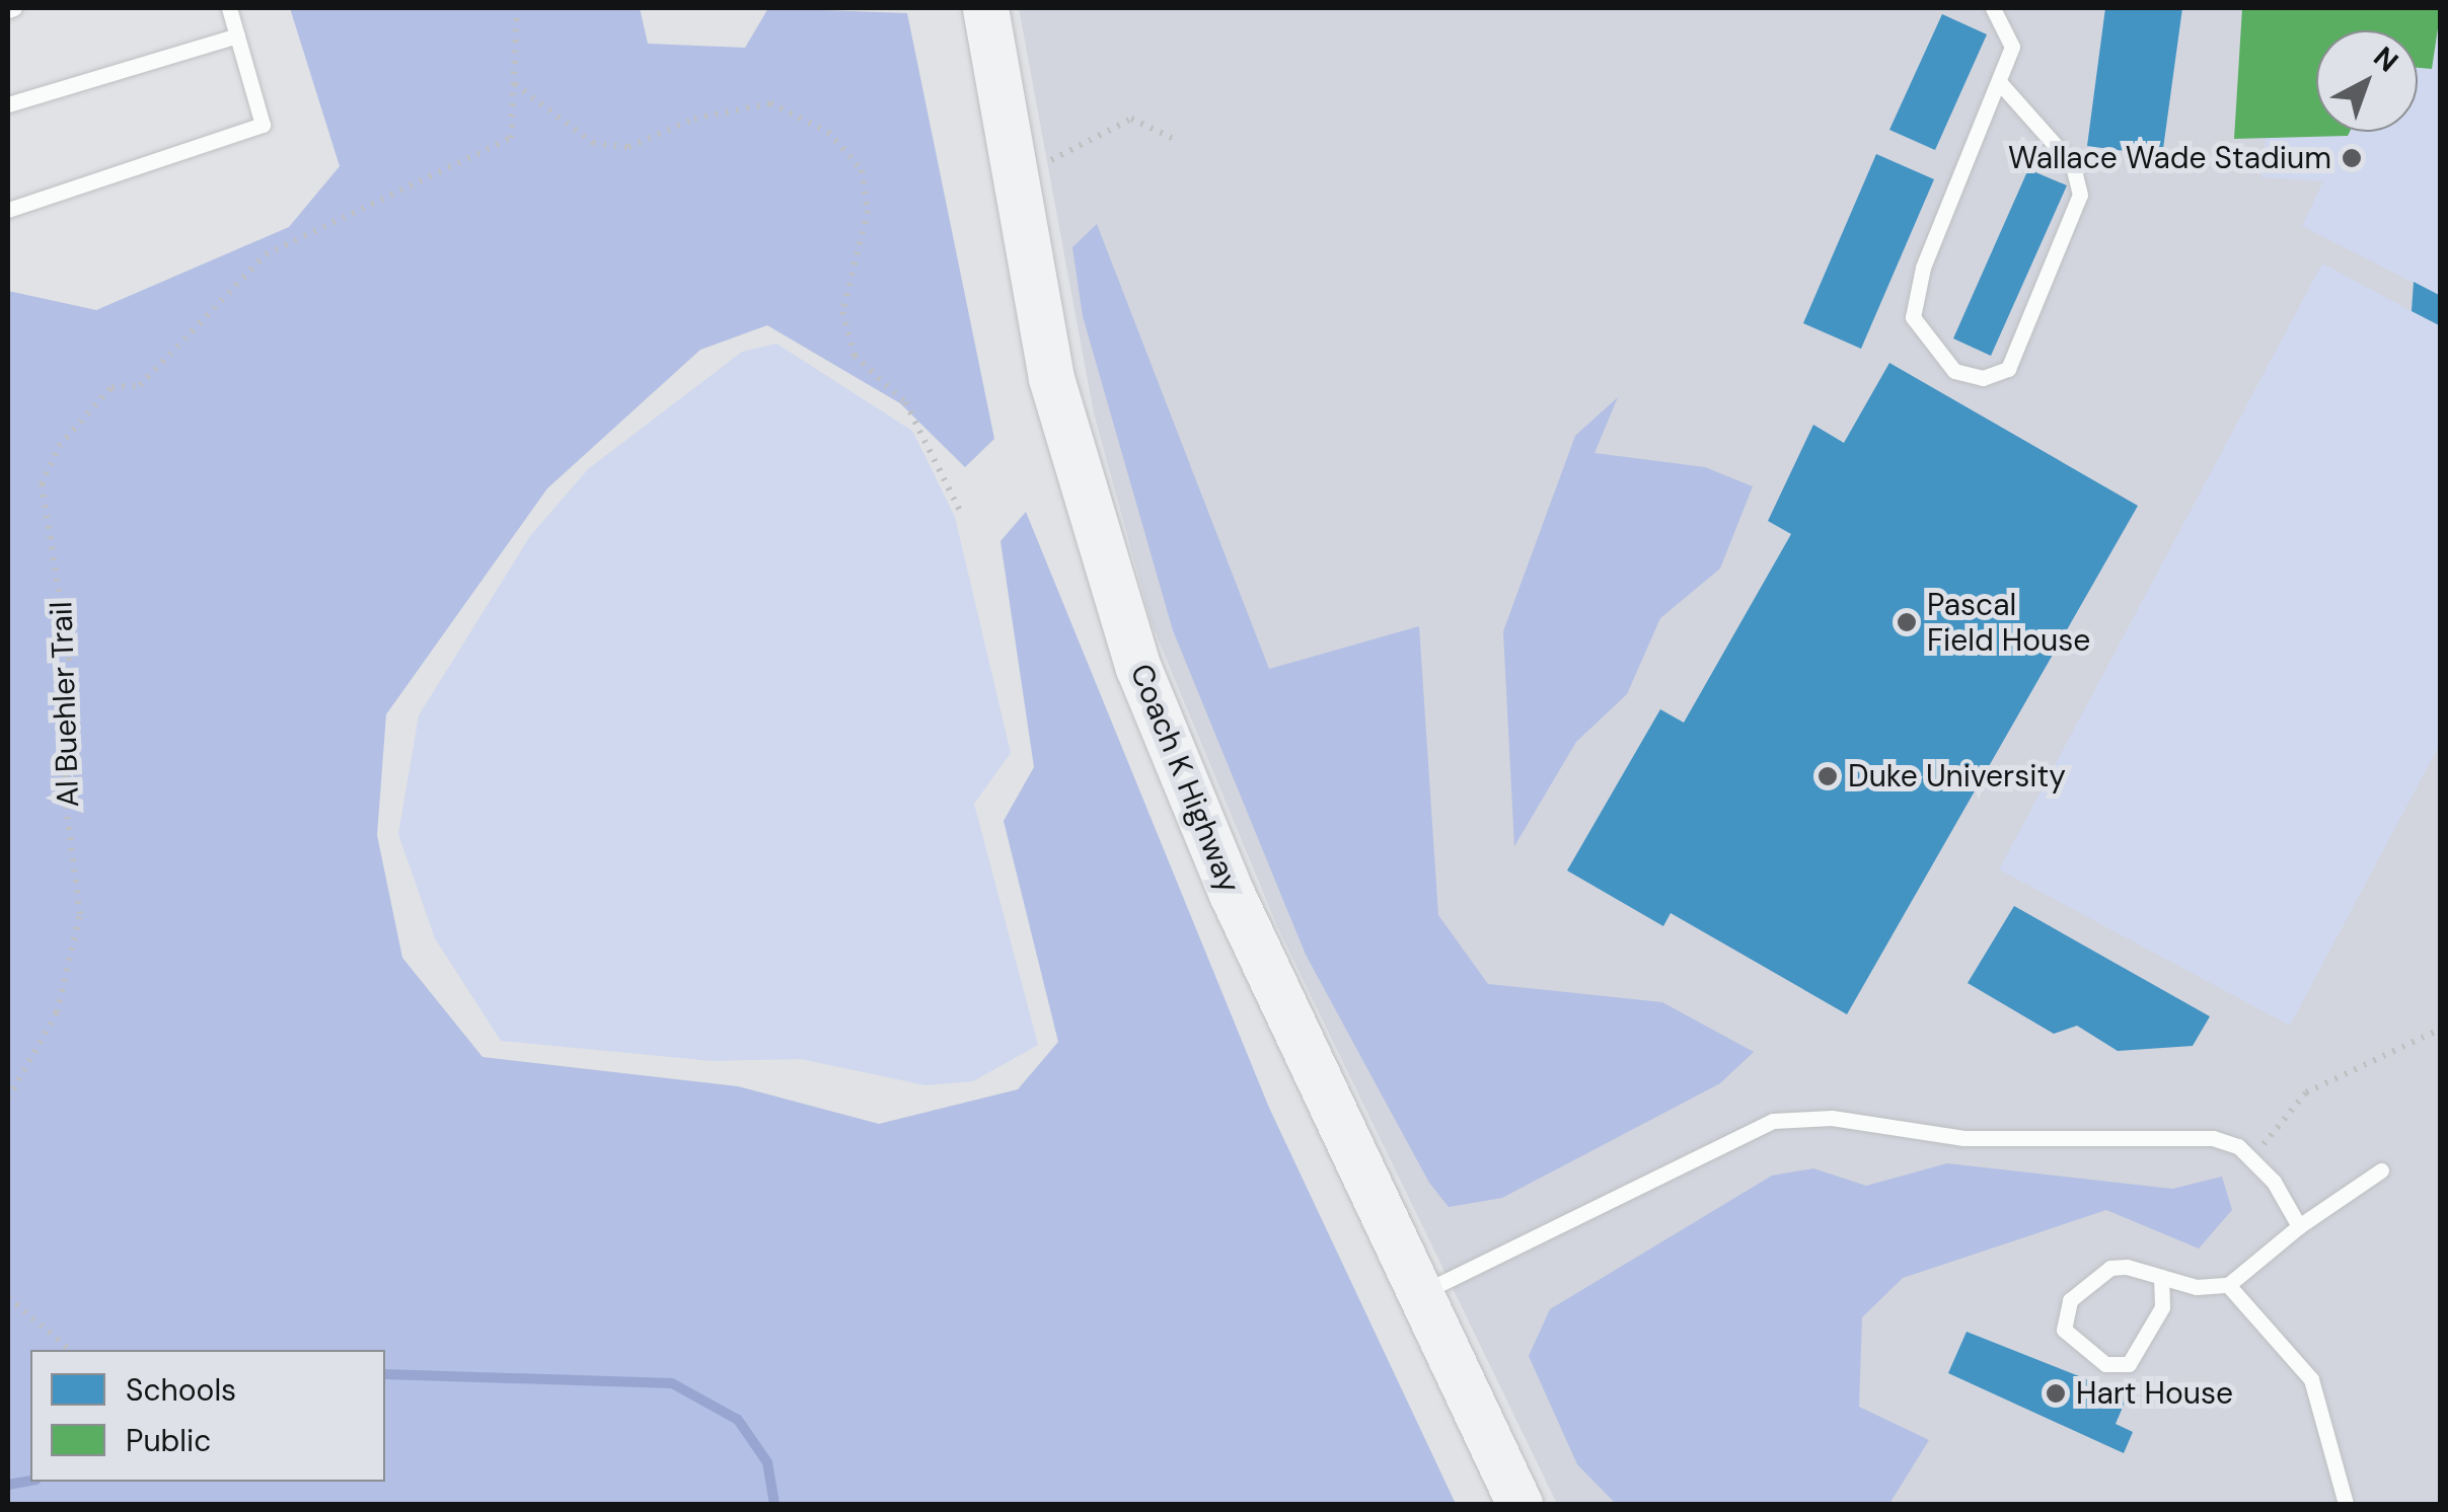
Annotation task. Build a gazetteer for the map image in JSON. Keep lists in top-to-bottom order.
{
  "streets": {
    "main road": ["Coach K Highway"],
    "path": ["Al Buehler Trail"]
  },
  "places": [
    "Wallace Wade Stadium",
    "Pascal Field House",
    "Duke University",
    "Hart House"
  ],
  "legend": ["Schools", "Public"],
  "north": "top right"
}
